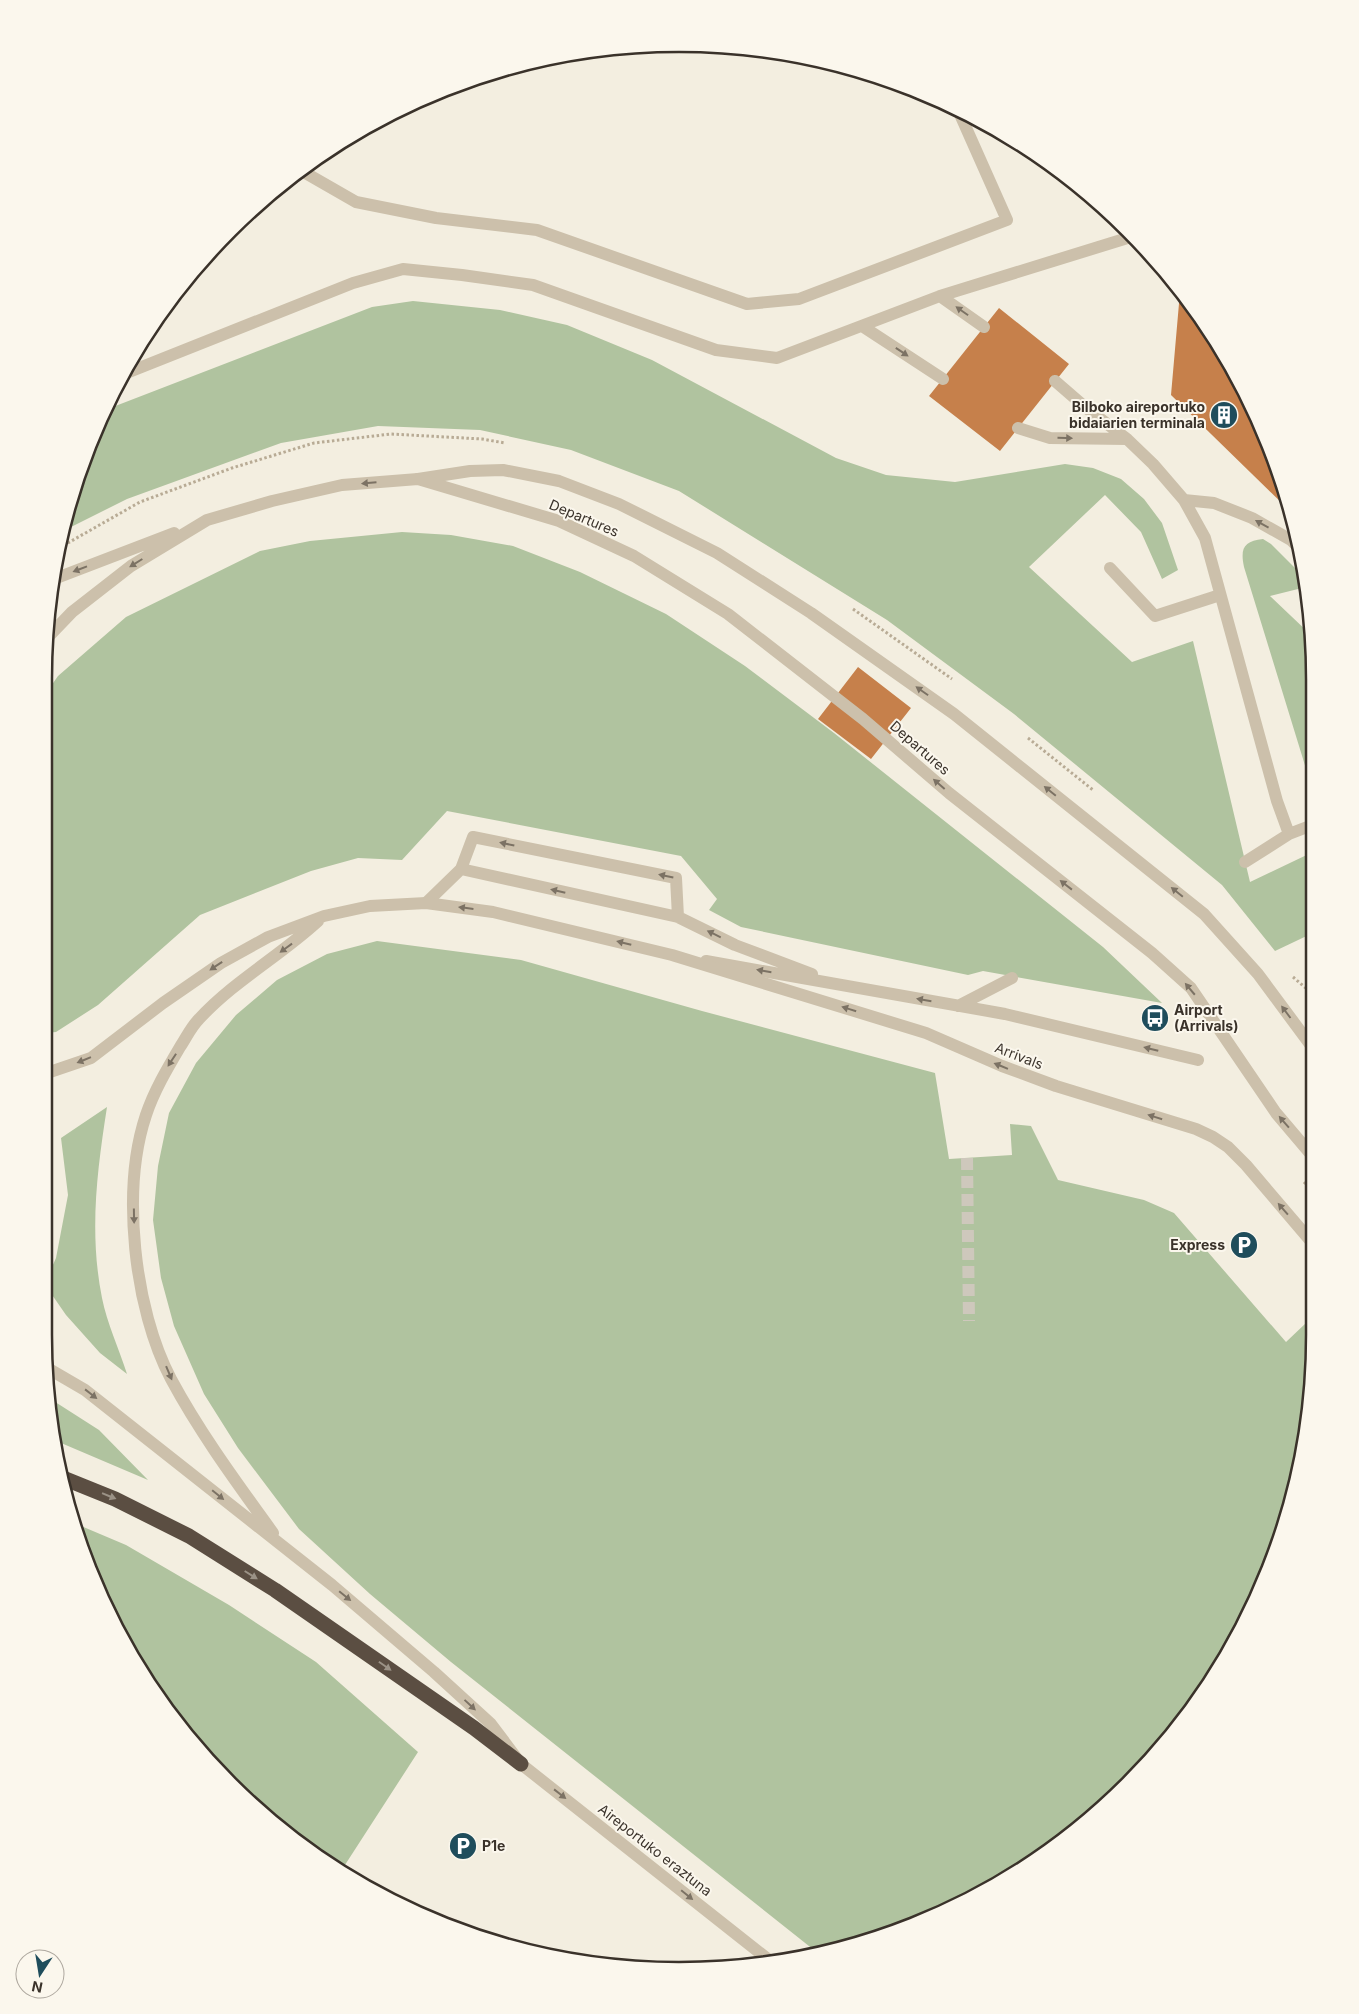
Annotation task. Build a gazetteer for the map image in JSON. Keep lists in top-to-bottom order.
{
  "streets": {
    "street": ["Departures", "Arrivals", "Aireportuko eraztuna"]
  },
  "one_way": ["Aireportuko eraztuna"],
  "places": {
    "building": ["Bilboko aireportuko bidaiarien terminala"],
    "bus stop": ["Airport (Arrivals)"],
    "parking": ["Express", "P1e"]
  },
  "north": "bottom"
}
